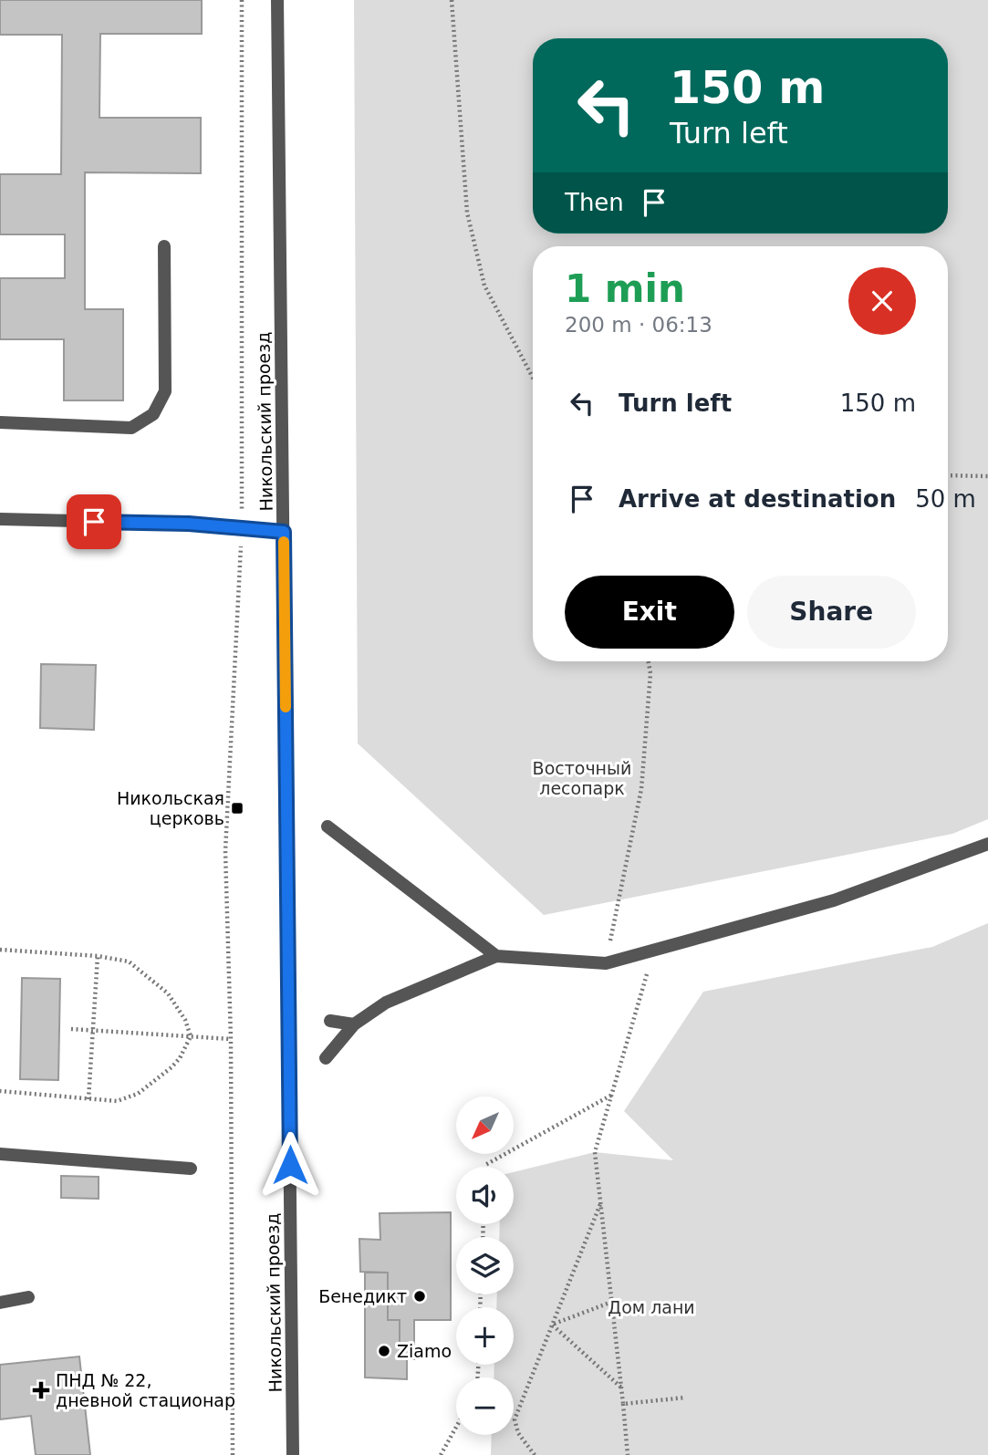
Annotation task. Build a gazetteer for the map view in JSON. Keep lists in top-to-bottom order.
{
  "streets": {
    "street": ["Никольский проезд"]
  },
  "parks": ["Восточный лесопарк", "Дом лани"],
  "places": {
    "transit": ["Никольская церковь"],
    "other": ["Бенедикт", "Ziamo"],
    "health": ["ПНД № 22, дневной стационар"]
  },
  "north": "bottom left",
  "page": {
    "turn": ["150 m", "Turn left"],
    "then": "Then",
    "heading": ["1 min", "200 m · 06:13"],
    "list": [
      {
        "name": "Turn left",
        "value": "150 m"
      },
      {
        "name": "Arrive at destination",
        "value": "50 m"
      }
    ],
    "buttons": ["Exit", "Share"],
    "map_buttons": ["+", "−"]
  }
}
